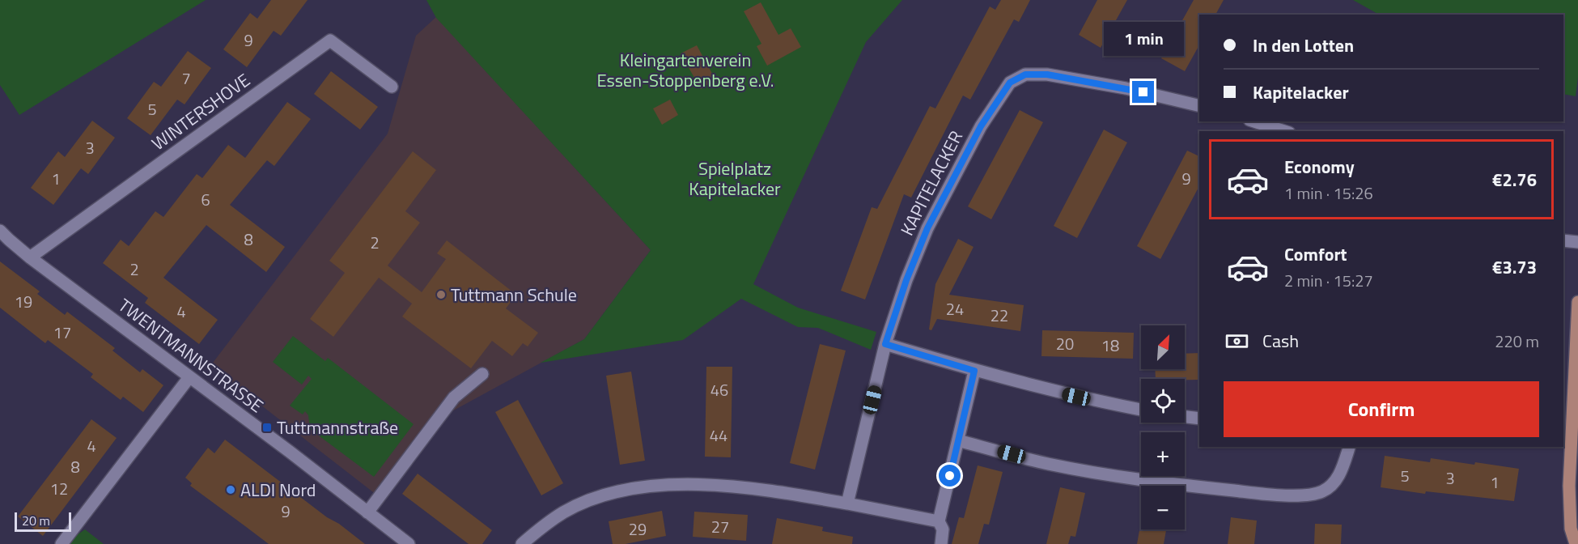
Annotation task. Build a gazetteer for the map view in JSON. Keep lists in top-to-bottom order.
{
  "streets": {
    "street": ["WINTERSHOVE", "KAPITELACKER", "TWENTMANNSTRASSE"]
  },
  "crossings": [
    ["WINTERSHOVE", "TWENTMANNSTRASSE"]
  ],
  "parks": ["Kleingartenverein Essen-Stoppenberg e.V.", "Spielplatz Kapitelacker"],
  "places": {
    "other": ["Tuttmann Schule", "ALDI Nord"],
    "transit": ["Tuttmannstraße"]
  },
  "house_numbers": [
    "9",
    "7",
    "5",
    "3",
    "1",
    "9",
    "6",
    "8",
    "2",
    "2",
    "19",
    "24",
    "4",
    "22",
    "17",
    "20",
    "18",
    "46",
    "44",
    "4",
    "8",
    "5",
    "3",
    "1",
    "12",
    "9",
    "27",
    "29"
  ],
  "scale_bar": "20 m",
  "north": "top right",
  "page": {
    "banner": ["In den Lotten", "Kapitelacker"],
    "bubble": "1 min",
    "list": [
      {
        "name": "Economy",
        "note": "1 min · 15:26",
        "value": "€2.76"
      },
      {
        "name": "Comfort",
        "note": "2 min · 15:27",
        "value": "€3.73"
      }
    ],
    "pay": ["Cash", "220 m"],
    "map_buttons": ["+", "−"],
    "buttons": "Confirm",
    "scale": "20 m"
  }
}
